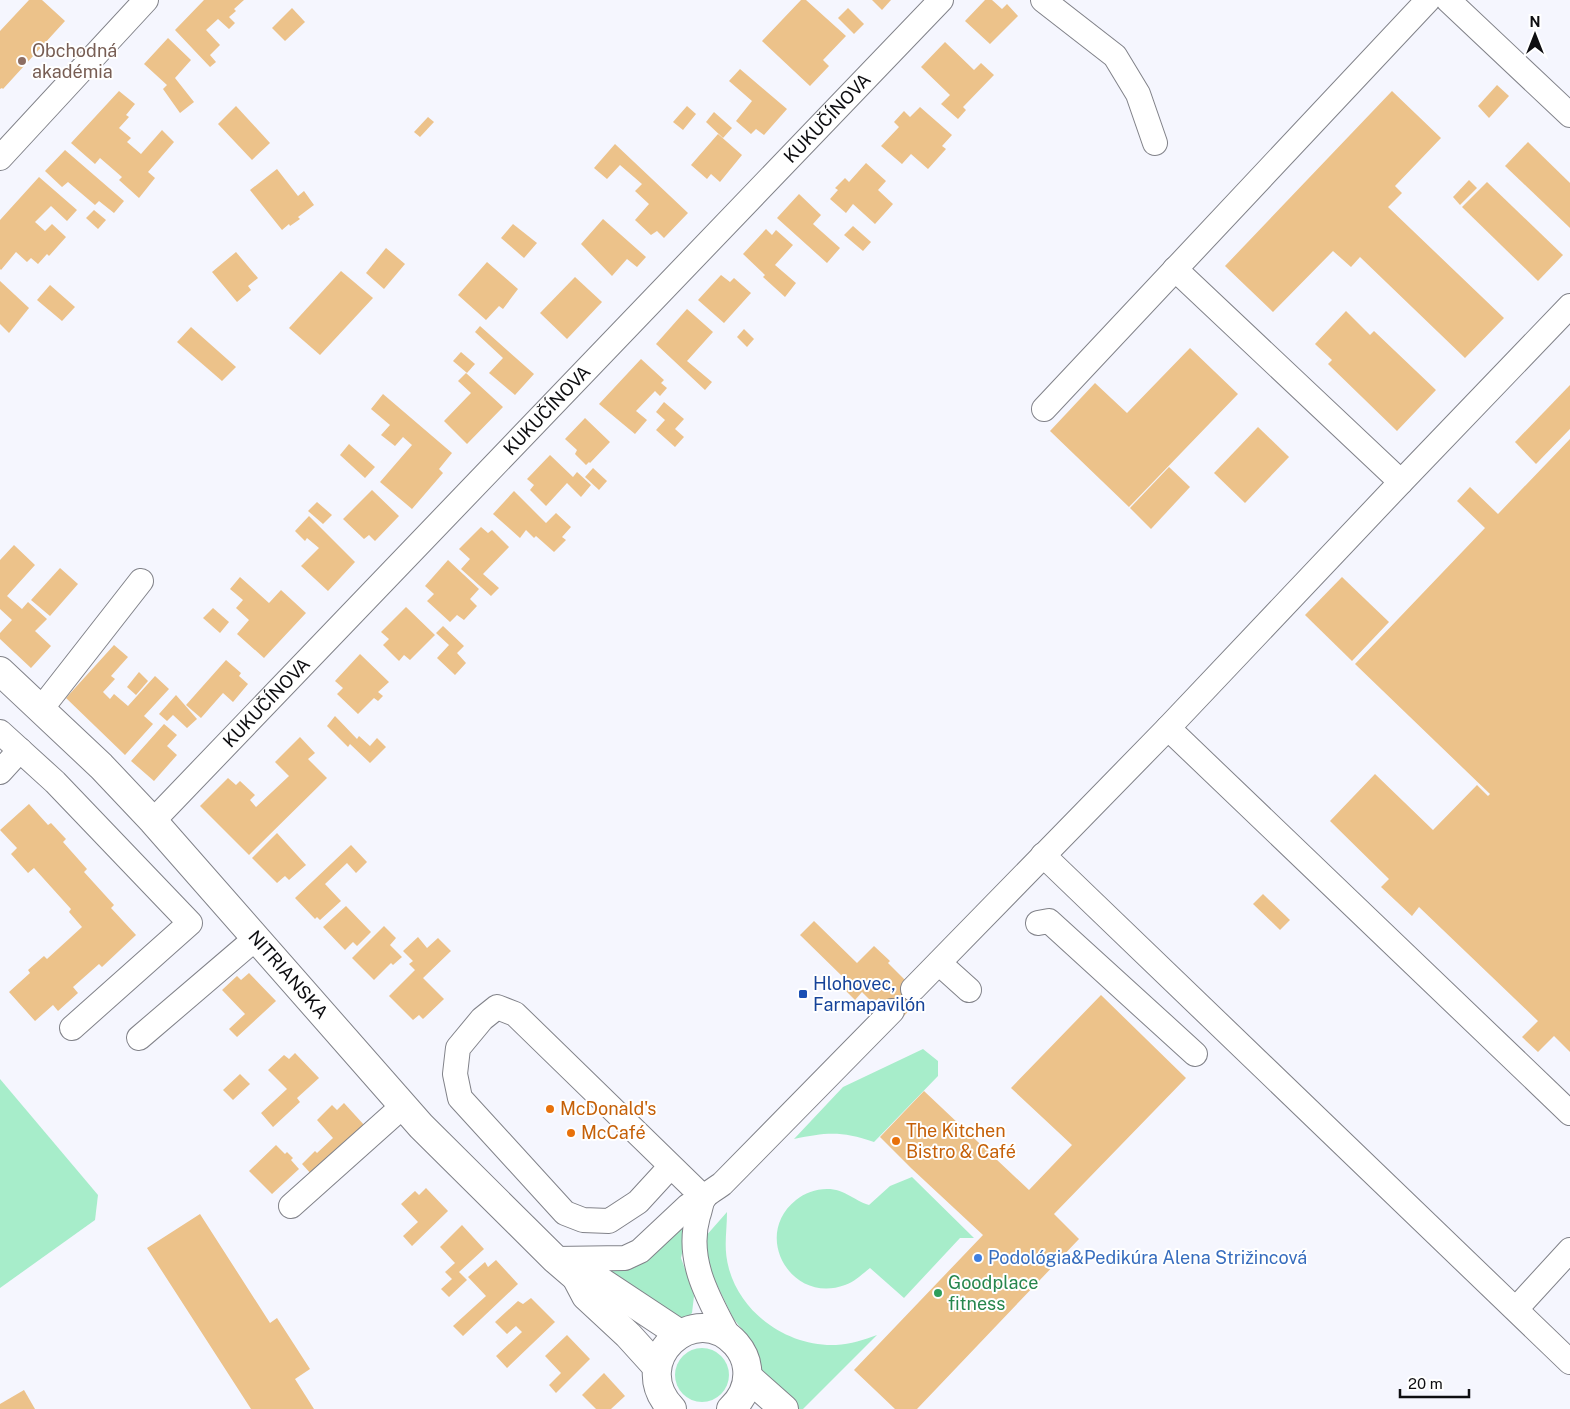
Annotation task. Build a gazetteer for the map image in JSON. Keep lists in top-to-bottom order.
{
  "streets": {
    "main road": ["NITRIANSKA"],
    "street": ["KUKUČÍNOVA"]
  },
  "crossings": [
    ["KUKUČÍNOVA", "NITRIANSKA"]
  ],
  "places": {
    "other": [
      "Obchodná akadémia",
      "McDonald's",
      "McCafé",
      "The Kitchen Bistro & Café",
      "Podológia&Pedikúra Alena Strižincová",
      "Goodplace fitness"
    ],
    "transit": ["Hlohovec, Farmapavilón"]
  },
  "scale_bar": "20 m",
  "north": "top"
}
